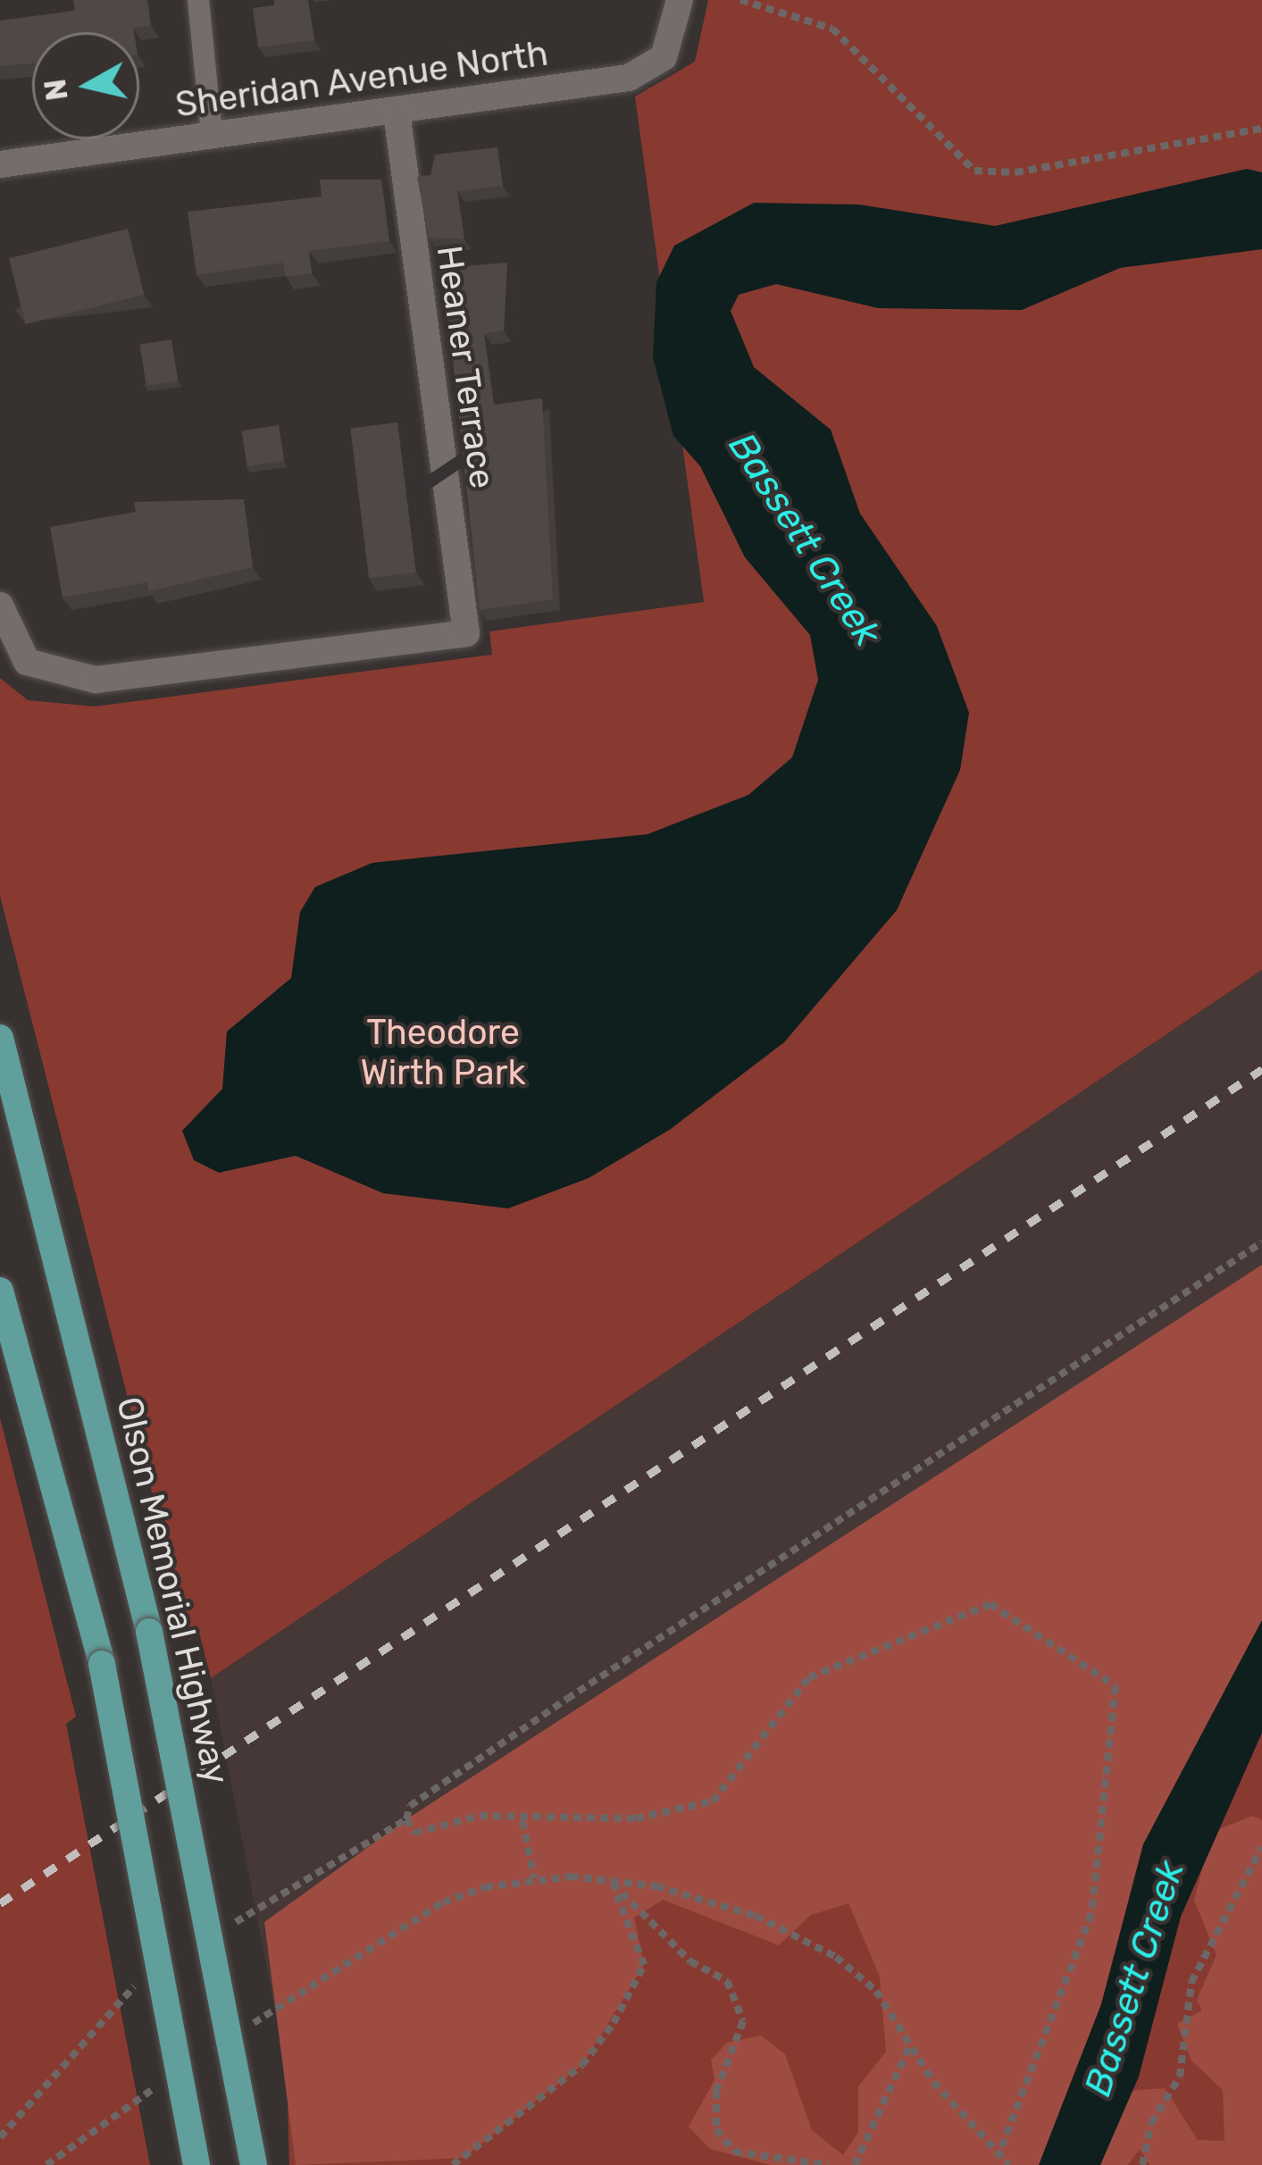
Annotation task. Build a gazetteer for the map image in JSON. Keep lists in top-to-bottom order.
{
  "streets": {
    "main road": ["Olson Memorial Highway"],
    "street": ["Sheridan Avenue North", "Heaner Terrace"]
  },
  "crossings": [
    ["Sheridan Avenue North", "Heaner Terrace"]
  ],
  "water": ["Bassett Creek"],
  "parks": ["Theodore Wirth Park"],
  "north": "left"
}
